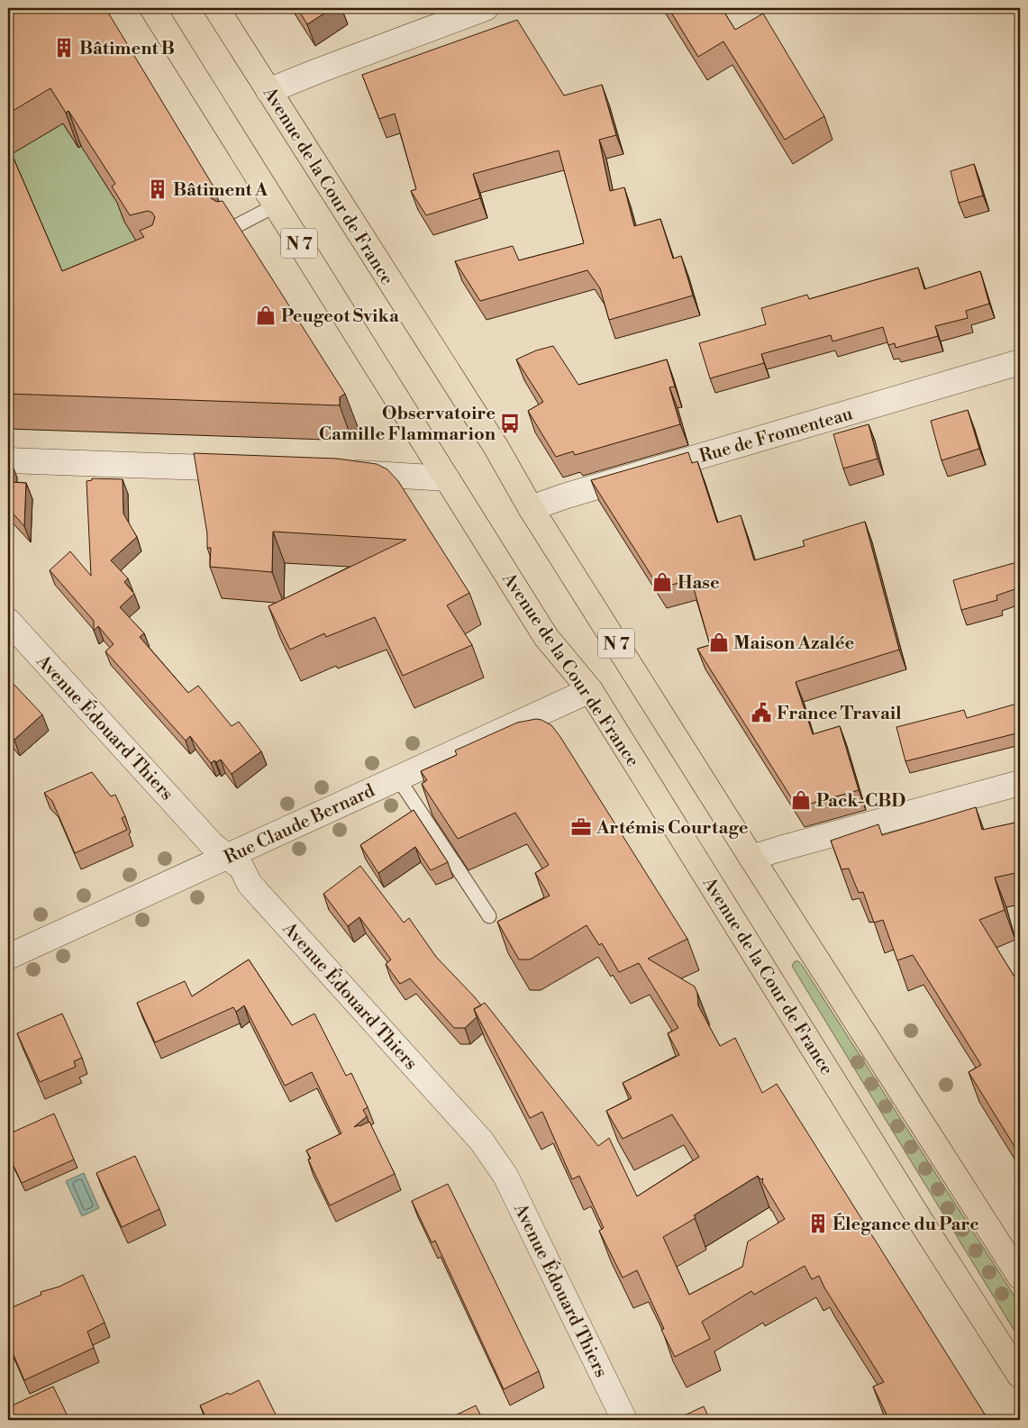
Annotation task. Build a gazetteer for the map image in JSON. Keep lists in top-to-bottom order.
{
  "streets": {
    "main road": ["Avenue de la Cour de France", "N 7"],
    "street": ["Rue de Fromenteau", "Avenue Édouard Thiers", "Rue Claude Bernard"]
  },
  "crossings": [
    ["Avenue de la Cour de France", "Rue de Fromenteau"],
    ["Avenue de la Cour de France", "Rue Claude Bernard"],
    ["Avenue Édouard Thiers", "Rue Claude Bernard"]
  ],
  "places": {
    "building": ["Bâtiment B", "Bâtiment A", "Élegance du Parc"],
    "shop": [
      "Peugeot Svika",
      "Hase",
      "Maison Azalée",
      "Pack-CBD"
    ],
    "bus stop": ["Observatoire Camille Flammarion"],
    "public building": ["France Travail"],
    "office": ["Artémis Courtage"]
  }
}
